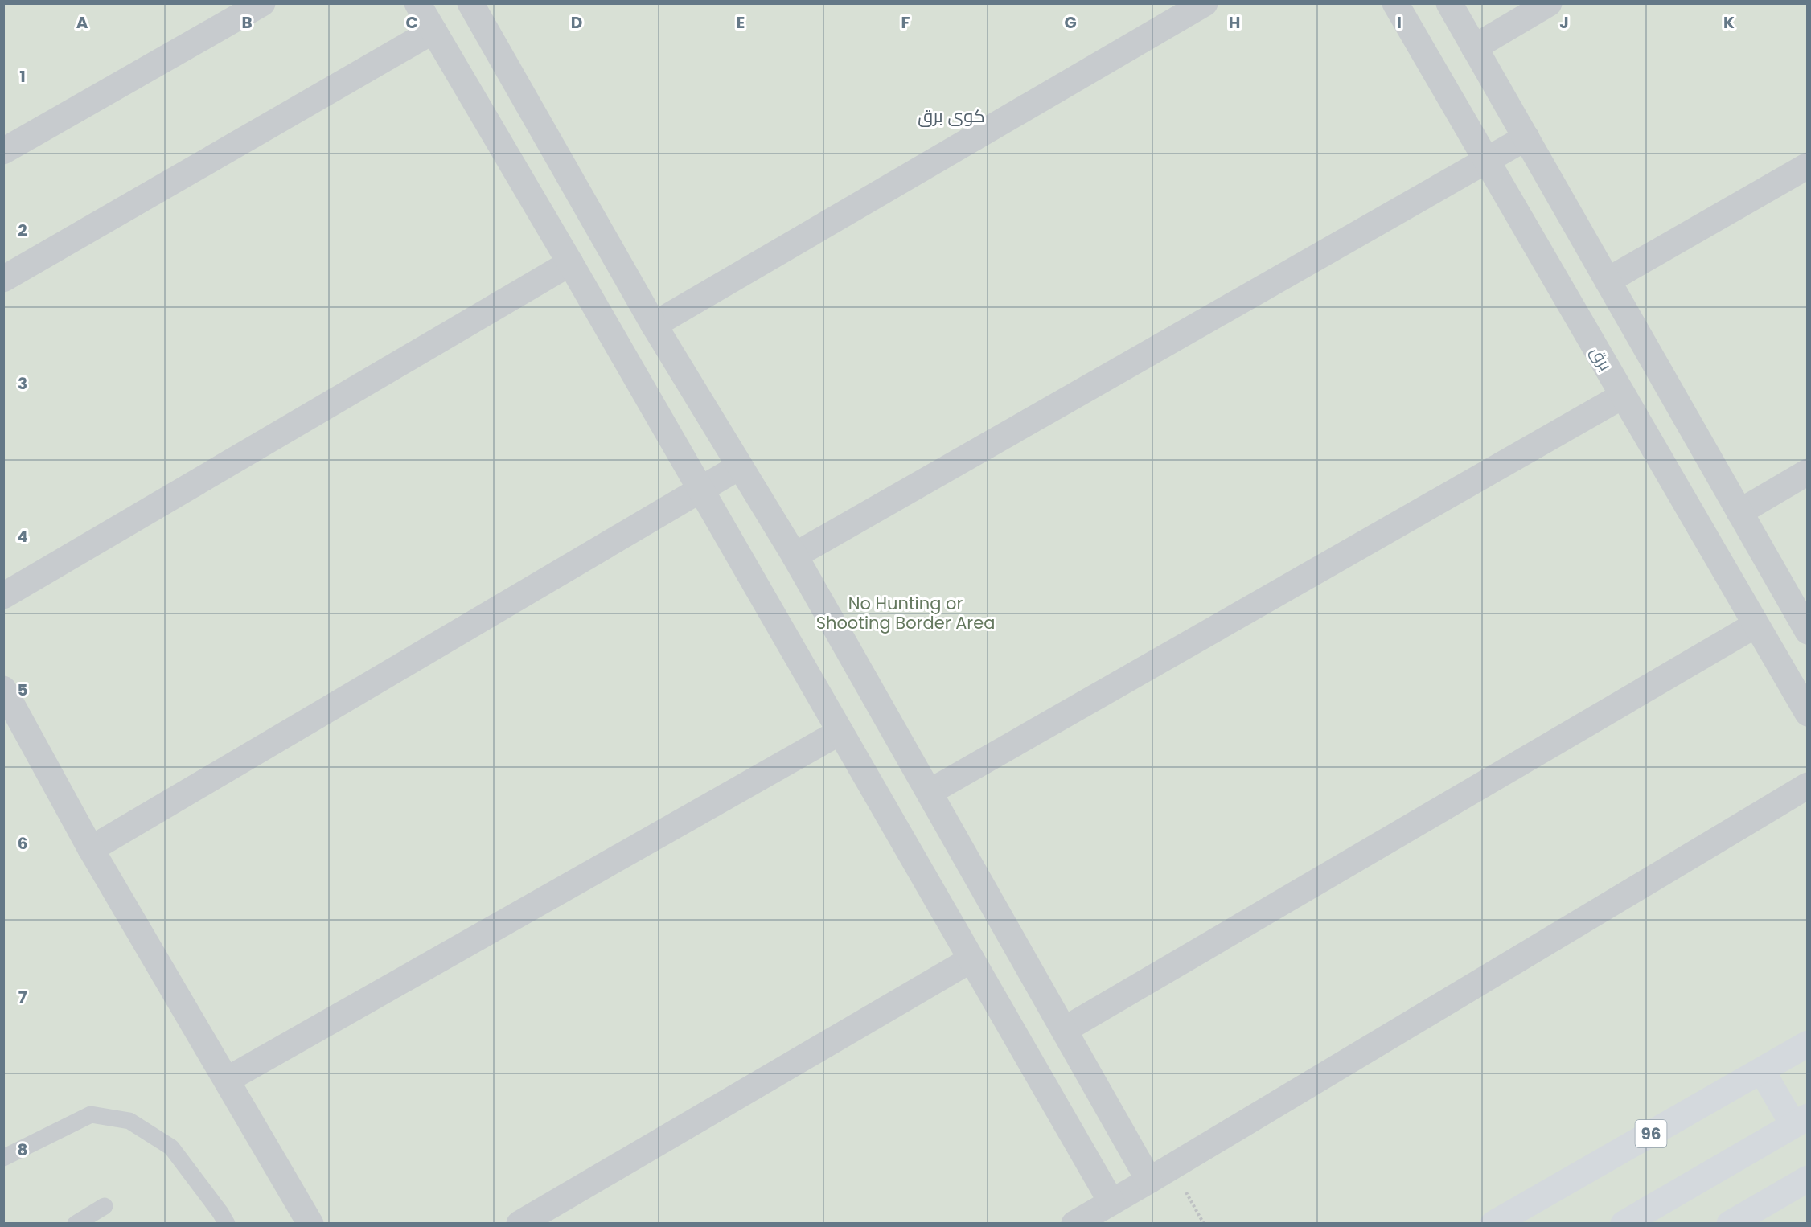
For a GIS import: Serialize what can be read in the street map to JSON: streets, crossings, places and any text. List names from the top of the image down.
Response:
{
  "streets": {
    "main road": ["96"],
    "street": ["برق"]
  },
  "districts": ["کوی برق"],
  "parks": ["No Hunting or Shooting Border Area"],
  "grid": {
    "columns": [
      "A",
      "B",
      "C",
      "D",
      "E",
      "F",
      "G",
      "H",
      "I",
      "J",
      "K"
    ],
    "rows": [
      "1",
      "2",
      "3",
      "4",
      "5",
      "6",
      "7",
      "8"
    ]
  }
}
